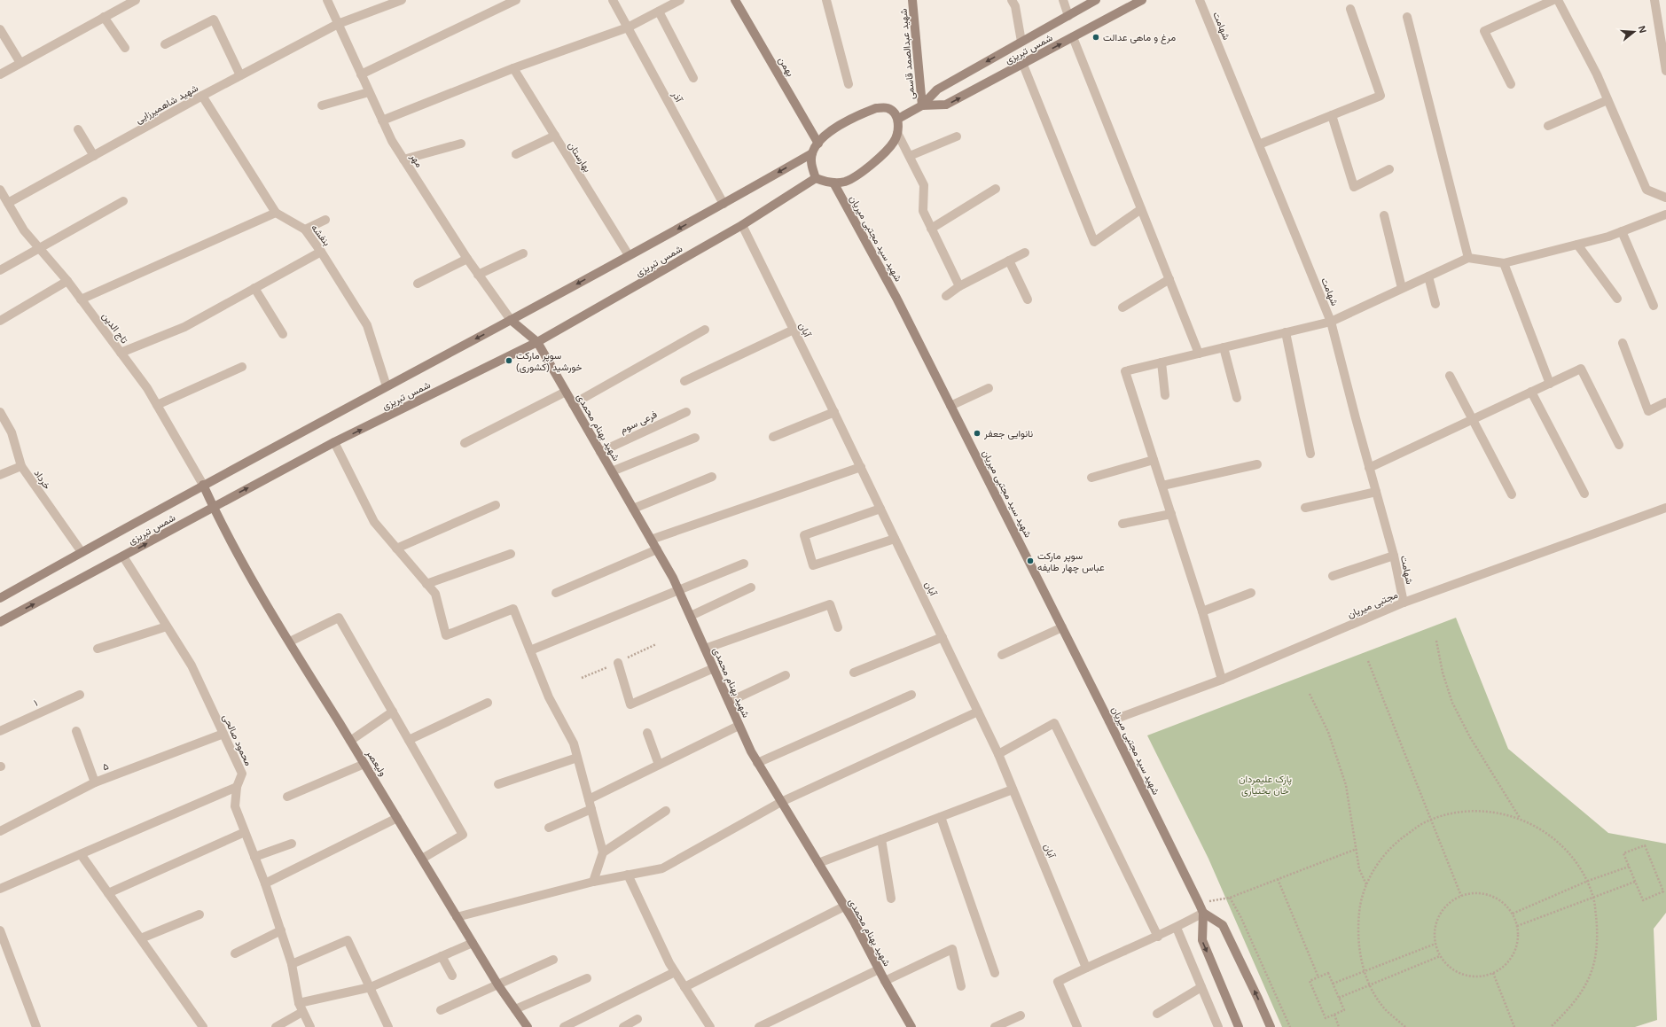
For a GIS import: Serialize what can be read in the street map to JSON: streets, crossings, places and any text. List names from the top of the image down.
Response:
{
  "streets": {
    "street": [
      "شهامت",
      "شمس تبریزی",
      "شهید عبدالصمد قاسمی",
      "بهمن",
      "آذر",
      "شهید شاهمیرزایی",
      "بهارستان",
      "مهر",
      "بنفشه",
      "شهید سید مجتبی میریان",
      "تاج الدین",
      "آبان",
      "فرعی سوم",
      "شهید بهنام محمدی",
      "خرداد",
      "مجتبی میریان",
      "۱",
      "محمود صالحی",
      "ولیعصر",
      "۵"
    ]
  },
  "crossings": [
    ["شهامت", "مجتبی میریان"],
    ["شمس تبریزی", "شهید عبدالصمد قاسمی"],
    ["شمس تبریزی", "آذر"],
    ["شمس تبریزی", "بهارستان"],
    ["شمس تبریزی", "مهر"],
    ["شمس تبریزی", "بنفشه"],
    ["شمس تبریزی", "تاج الدین"],
    ["شمس تبریزی", "آبان"],
    ["شمس تبریزی", "شهید بهنام محمدی"],
    ["شمس تبریزی", "خرداد"],
    ["شمس تبریزی", "محمود صالحی"],
    ["شمس تبریزی", "ولیعصر"],
    ["شهید شاهمیرزایی", "مهر"],
    ["شهید شاهمیرزایی", "بنفشه"],
    ["شهید شاهمیرزایی", "تاج الدین"],
    ["شهید سید مجتبی میریان", "مجتبی میریان"],
    ["تاج الدین", "ولیعصر"],
    ["فرعی سوم", "شهید بهنام محمدی"],
    ["محمود صالحی", "۵"]
  ],
  "parks": ["پارک علیمردان خان بختیاری"],
  "places": [
    "مرغ و ماهی عدالت",
    "سوپر مارکت خورشید (کشوری)",
    "نانوایی جعفر",
    "سوپر مارکت عباس چهار طایفه"
  ],
  "north": "right"
}
